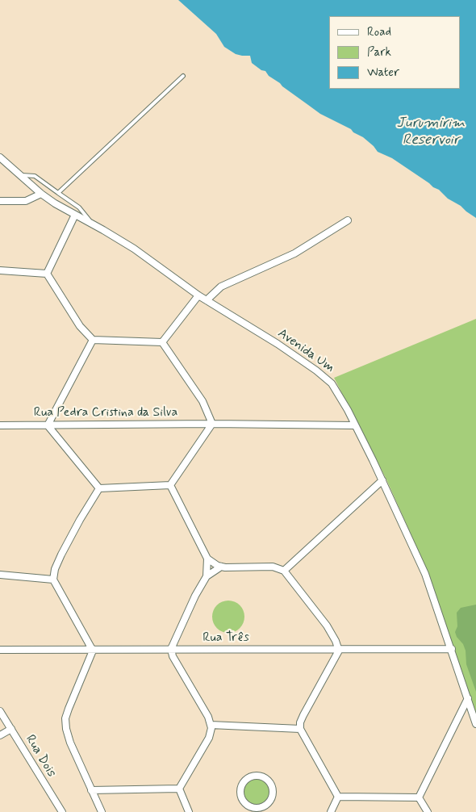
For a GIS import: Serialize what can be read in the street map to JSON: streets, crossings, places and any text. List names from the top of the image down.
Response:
{
  "streets": {
    "street": [
      "Avenida Um",
      "Rua Pedra Cristina da Silva",
      "Rua Três",
      "Rua Dois"
    ]
  },
  "crossings": [
    ["Avenida Um", "Rua Pedra Cristina da Silva"],
    ["Avenida Um", "Rua Três"]
  ],
  "water": ["Jurumirim Reservoir"],
  "legend": ["Road", "Park", "Water"]
}
